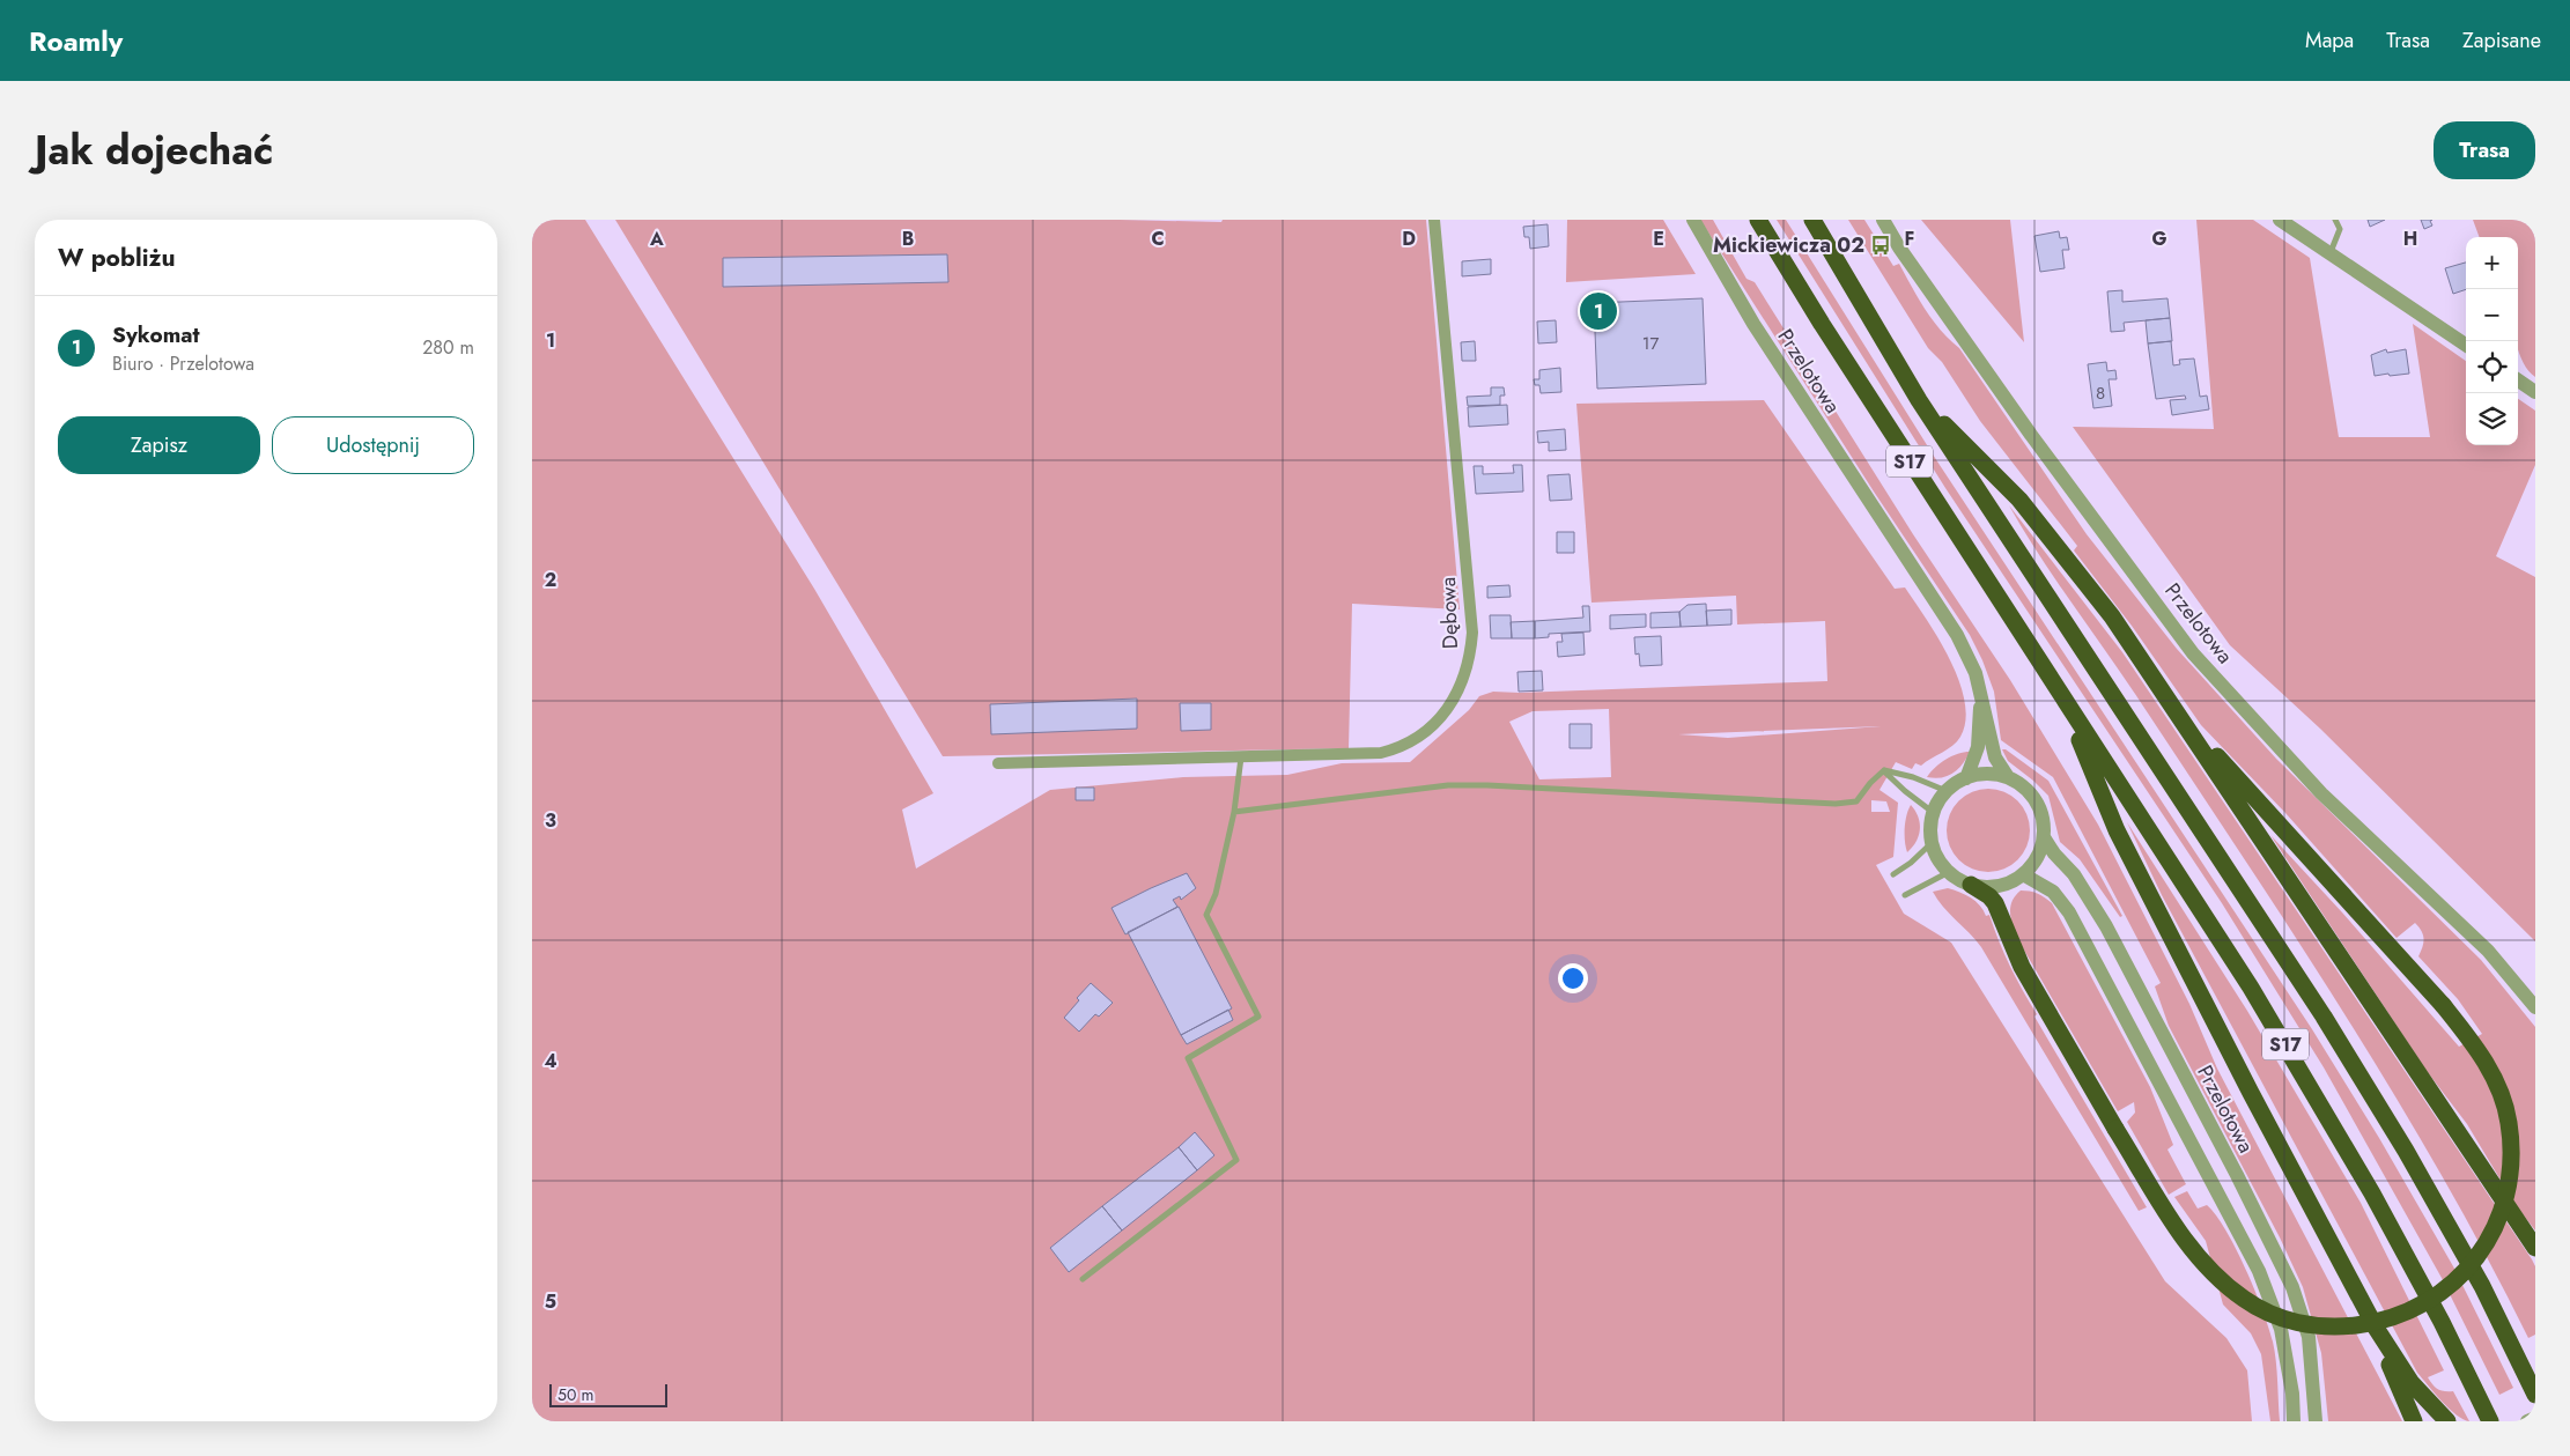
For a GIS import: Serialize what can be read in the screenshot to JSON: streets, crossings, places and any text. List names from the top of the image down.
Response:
{
  "streets": {
    "highway": ["S17"],
    "street": ["Przelotowa", "Dębowa"]
  },
  "places": {
    "bus stop": ["Mickiewicza 02"]
  },
  "house_numbers": ["17", "8"],
  "scale_bar": "50 m",
  "page": {
    "header": "Roamly",
    "nav": ["Mapa", "Trasa", "Zapisane"],
    "title": "Jak dojechać",
    "buttons": [
      "Trasa",
      ["Zapisz", "Udostępnij"]
    ],
    "heading": "W pobliżu",
    "map_buttons": ["+", "−"],
    "pins": "1",
    "list": [
      {
        "mark": "1",
        "name": "Sykomat",
        "note": "Biuro · Przelotowa",
        "value": "280 m"
      }
    ],
    "scale": "50 m"
  },
  "grid": {
    "columns": [
      "A",
      "B",
      "C",
      "D",
      "E",
      "F",
      "G",
      "H"
    ],
    "rows": [
      "1",
      "2",
      "3",
      "4",
      "5"
    ]
  }
}
